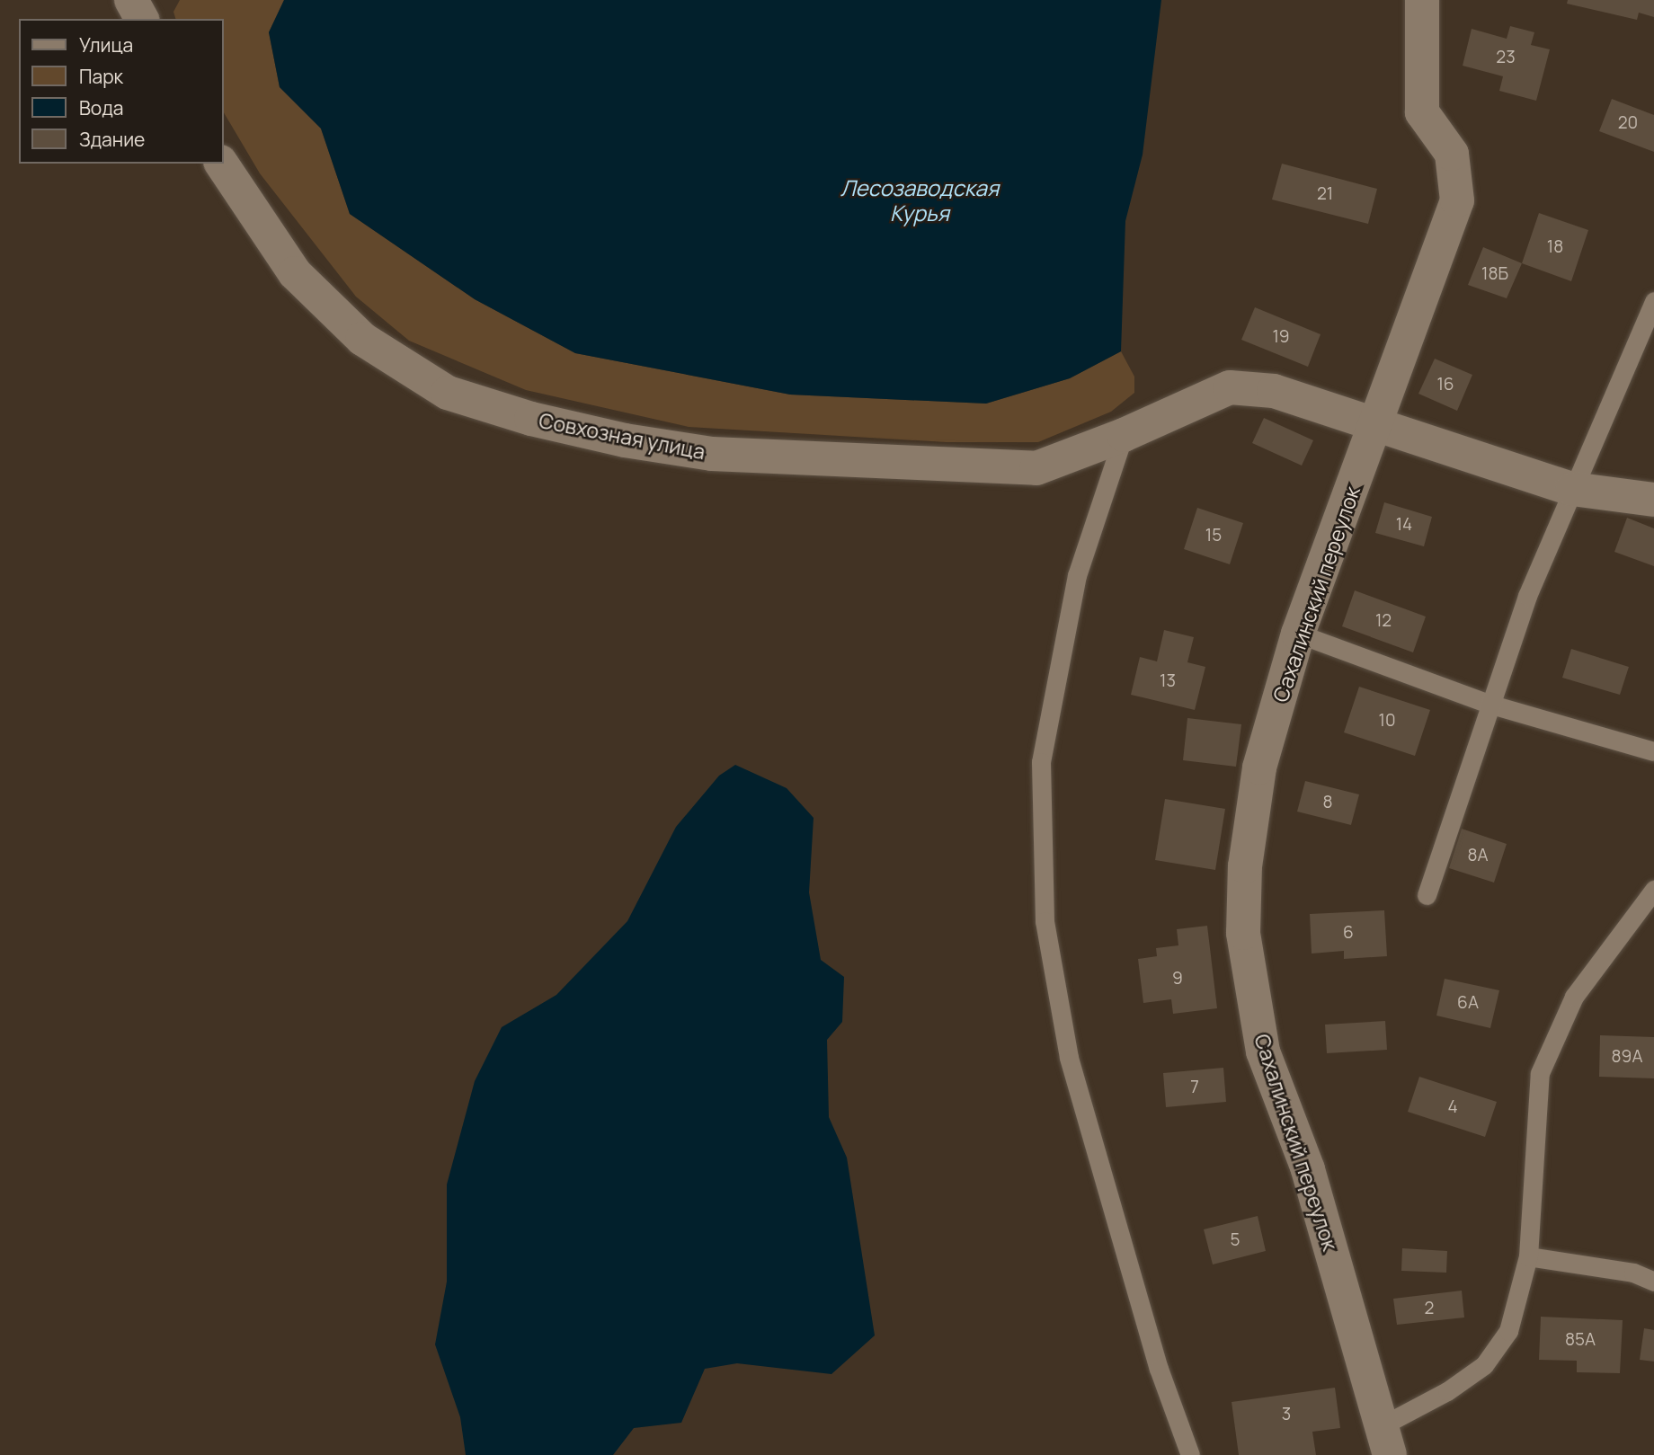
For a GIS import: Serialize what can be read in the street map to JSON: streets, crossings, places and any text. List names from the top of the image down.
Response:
{
  "streets": {
    "street": ["Совхозная улица", "Сахалинский переулок"]
  },
  "crossings": [
    ["Совхозная улица", "Сахалинский переулок"]
  ],
  "water": ["Лесозаводская Курья"],
  "house_numbers": [
    "23",
    "20",
    "21",
    "18",
    "18Б",
    "19",
    "16",
    "14",
    "15",
    "12",
    "13",
    "10",
    "8",
    "8А",
    "6",
    "9",
    "6А",
    "89А",
    "7",
    "4",
    "5",
    "2",
    "85А",
    "3"
  ],
  "legend": [
    "Улица",
    "Парк",
    "Вода",
    "Здание"
  ]
}
